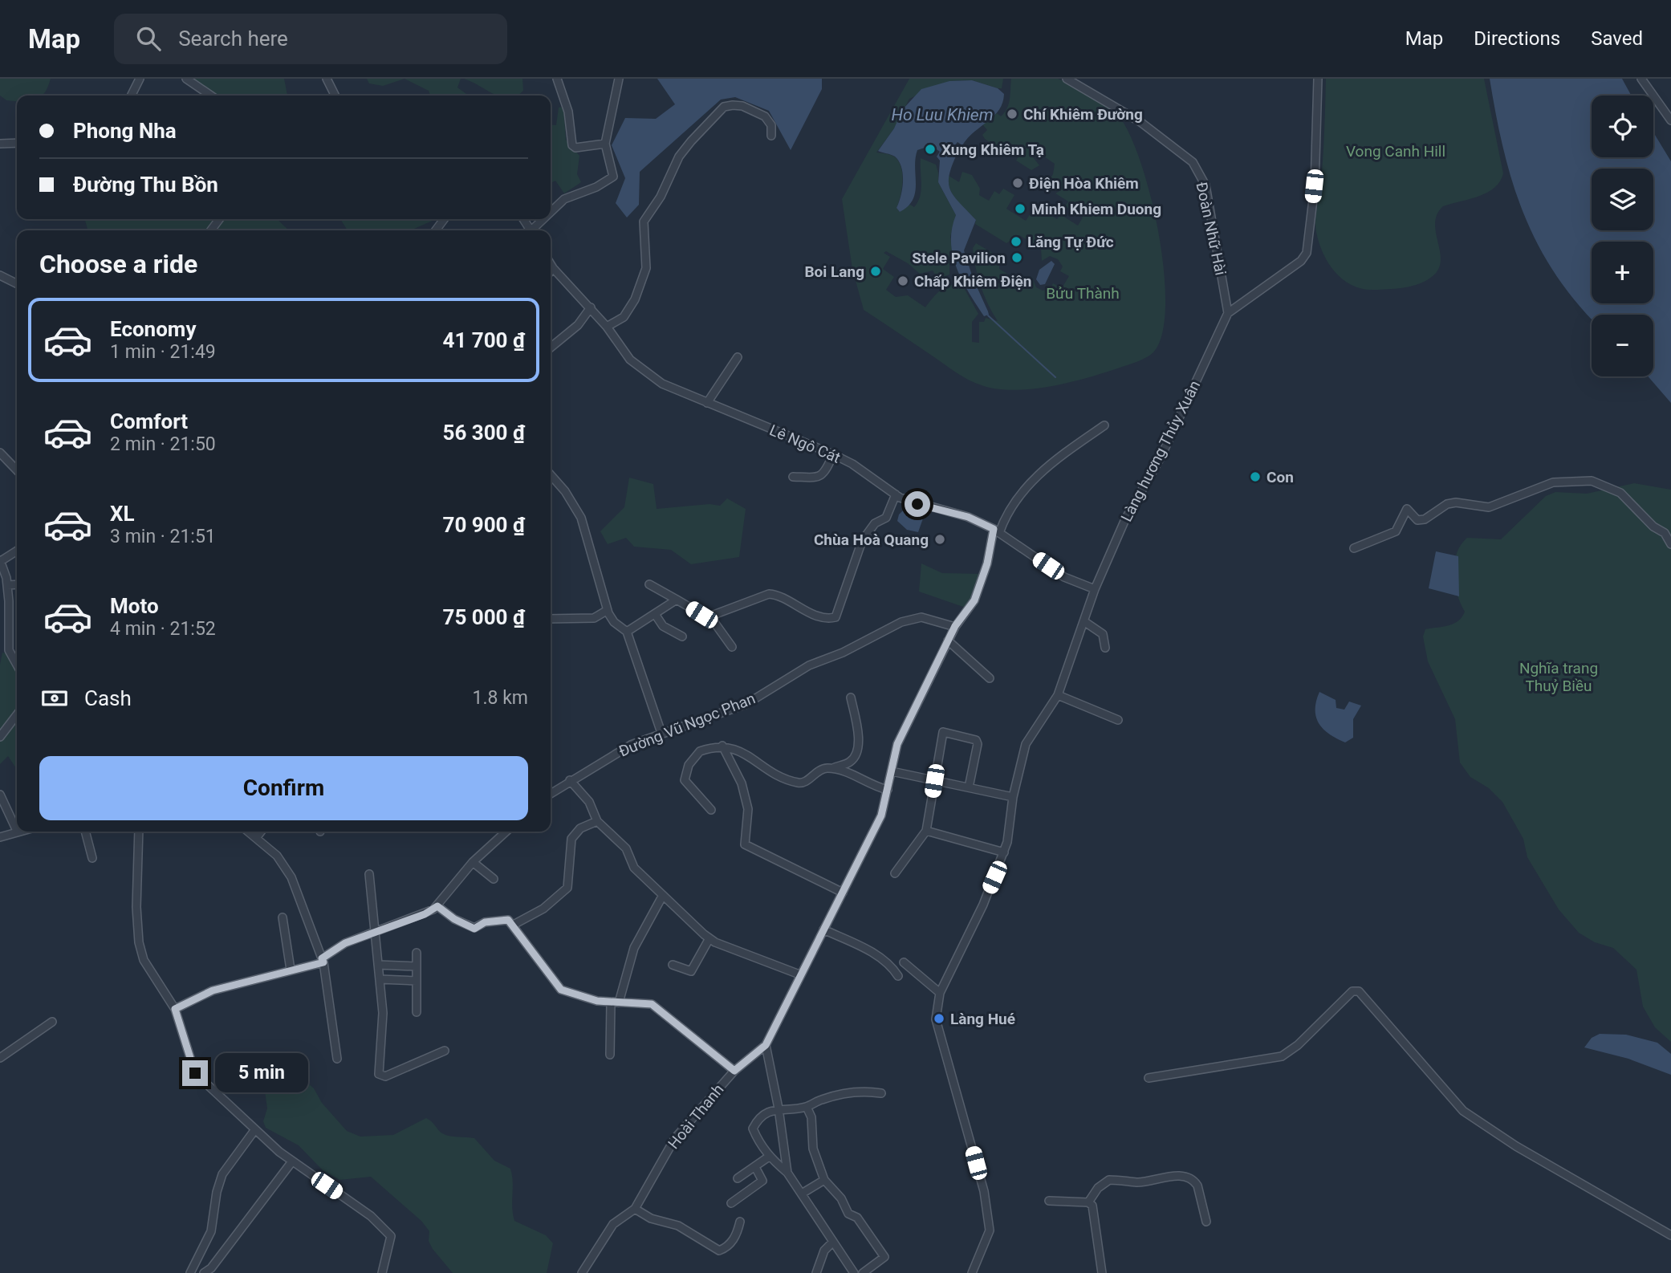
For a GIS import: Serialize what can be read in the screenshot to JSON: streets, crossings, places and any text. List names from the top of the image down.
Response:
{
  "streets": {
    "street": [
      "Đoàn Nhữ Hài",
      "Lê Ngô Cát",
      "Làng hương Thủy Xuân",
      "Đường Vũ Ngọc Phan",
      "Hoài Thanh"
    ]
  },
  "crossings": [
    ["Đoàn Nhữ Hài", "Làng hương Thủy Xuân"],
    ["Lê Ngô Cát", "Làng hương Thủy Xuân"],
    ["Lê Ngô Cát", "Hoài Thanh"],
    ["Đường Vũ Ngọc Phan", "Hoài Thanh"]
  ],
  "water": ["Ho Luu Khiem"],
  "parks": ["Vong Canh Hill", "Bửu Thành", "Nghĩa trang Thuỷ Biều"],
  "places": [
    "Chí Khiêm Đường",
    "Xung Khiêm Tạ",
    "Điện Hòa Khiêm",
    "Minh Khiem Duong",
    "Lăng Tự Đức",
    "Stele Pavilion",
    "Boi Lang",
    "Chấp Khiêm Điện",
    "Con",
    "Chùa Hoà Quang",
    "Làng Hué"
  ],
  "page": {
    "header": "Map",
    "search": "Search here",
    "nav": ["Map", "Directions", "Saved"],
    "map_buttons": ["+", "−"],
    "banner": ["Phong Nha", "Đường Thu Bồn"],
    "heading": "Choose a ride",
    "list": [
      {
        "name": "Economy",
        "note": "1 min · 21:49",
        "value": "41 700 ₫"
      },
      {
        "name": "Comfort",
        "note": "2 min · 21:50",
        "value": "56 300 ₫"
      },
      {
        "name": "XL",
        "note": "3 min · 21:51",
        "value": "70 900 ₫"
      },
      {
        "name": "Moto",
        "note": "4 min · 21:52",
        "value": "75 000 ₫"
      }
    ],
    "pay": ["Cash", "1.8 km"],
    "buttons": "Confirm",
    "bubble": "5 min"
  }
}
